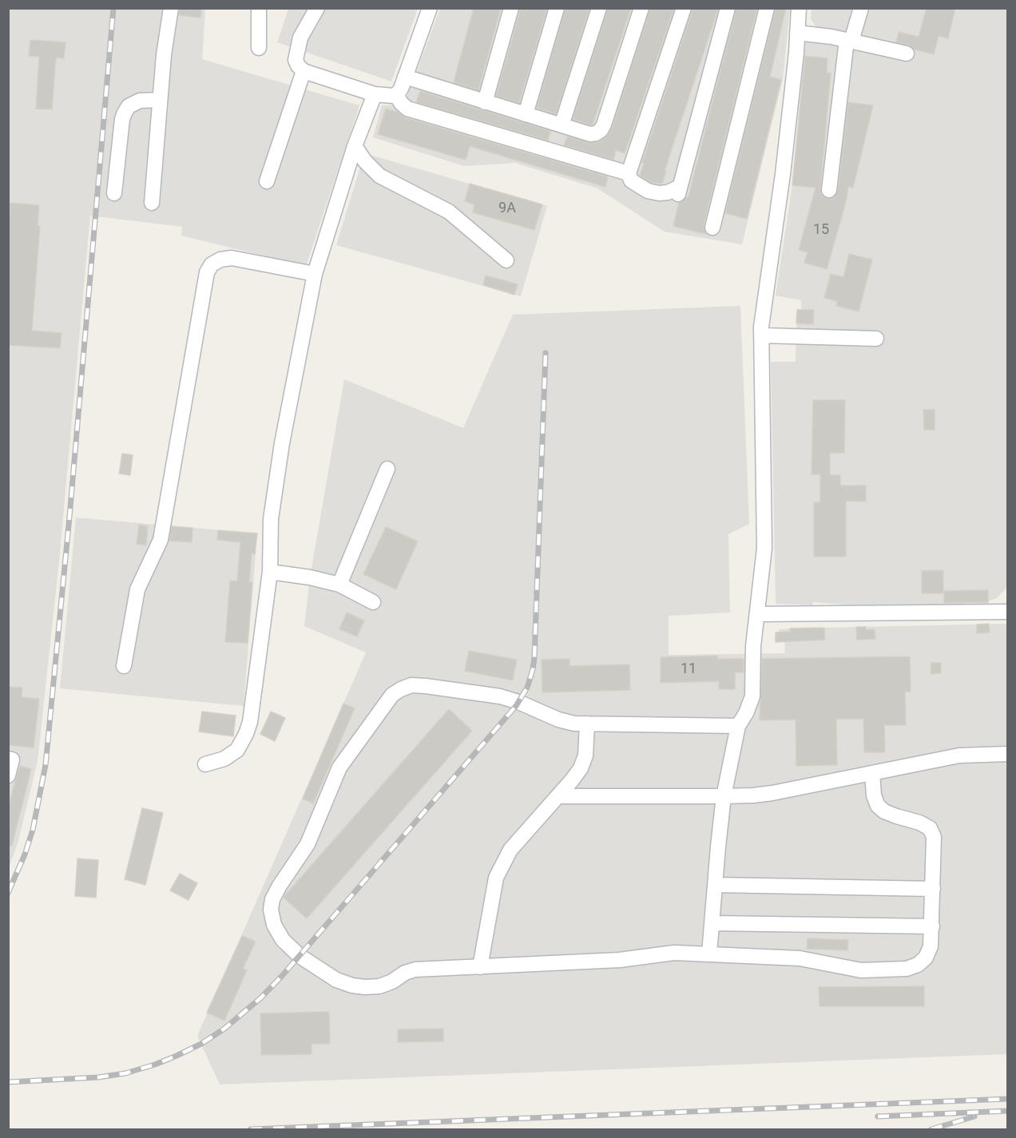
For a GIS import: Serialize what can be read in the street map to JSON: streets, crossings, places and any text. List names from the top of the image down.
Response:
{
  "house_numbers": ["9А", "15", "11"]
}
